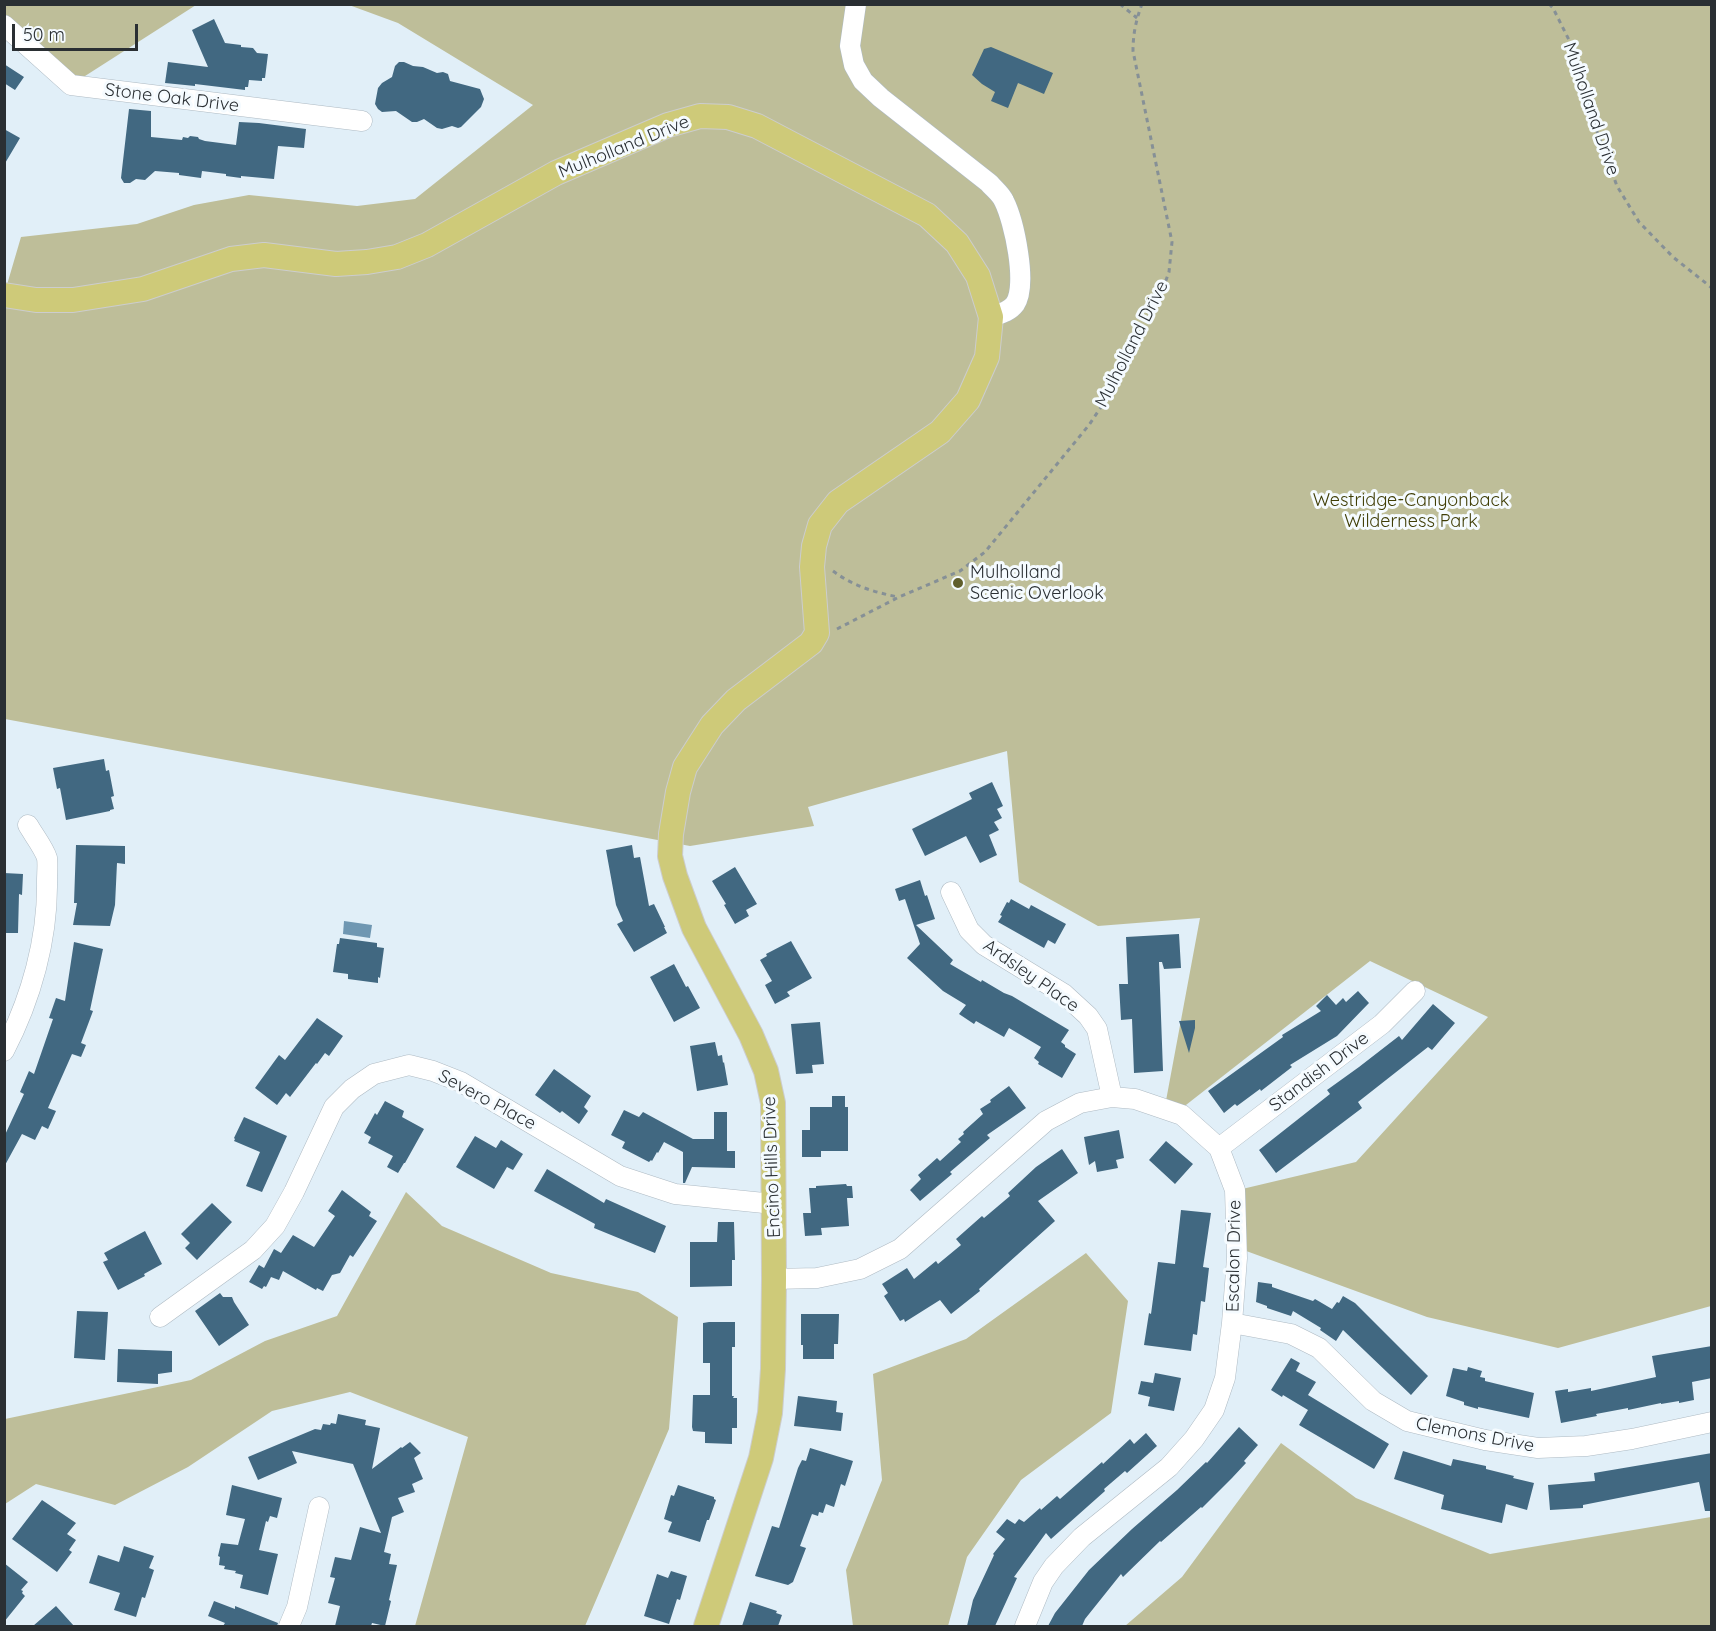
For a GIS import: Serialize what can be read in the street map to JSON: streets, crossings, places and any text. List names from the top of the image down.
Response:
{
  "streets": {
    "main road": ["Mulholland Drive", "Encino Hills Drive"],
    "street": [
      "Stone Oak Drive",
      "Ardsley Place",
      "Standish Drive",
      "Severo Place",
      "Escalon Drive",
      "Clemons Drive"
    ]
  },
  "crossings": [
    ["Mulholland Drive", "Encino Hills Drive"],
    ["Ardsley Place", "Escalon Drive"],
    ["Standish Drive", "Escalon Drive"],
    ["Severo Place", "Encino Hills Drive"],
    ["Encino Hills Drive", "Escalon Drive"],
    ["Escalon Drive", "Clemons Drive"]
  ],
  "parks": ["Westridge-Canyonback Wilderness Park"],
  "places": ["Mulholland Scenic Overlook"],
  "scale_bar": "50 m"
}
